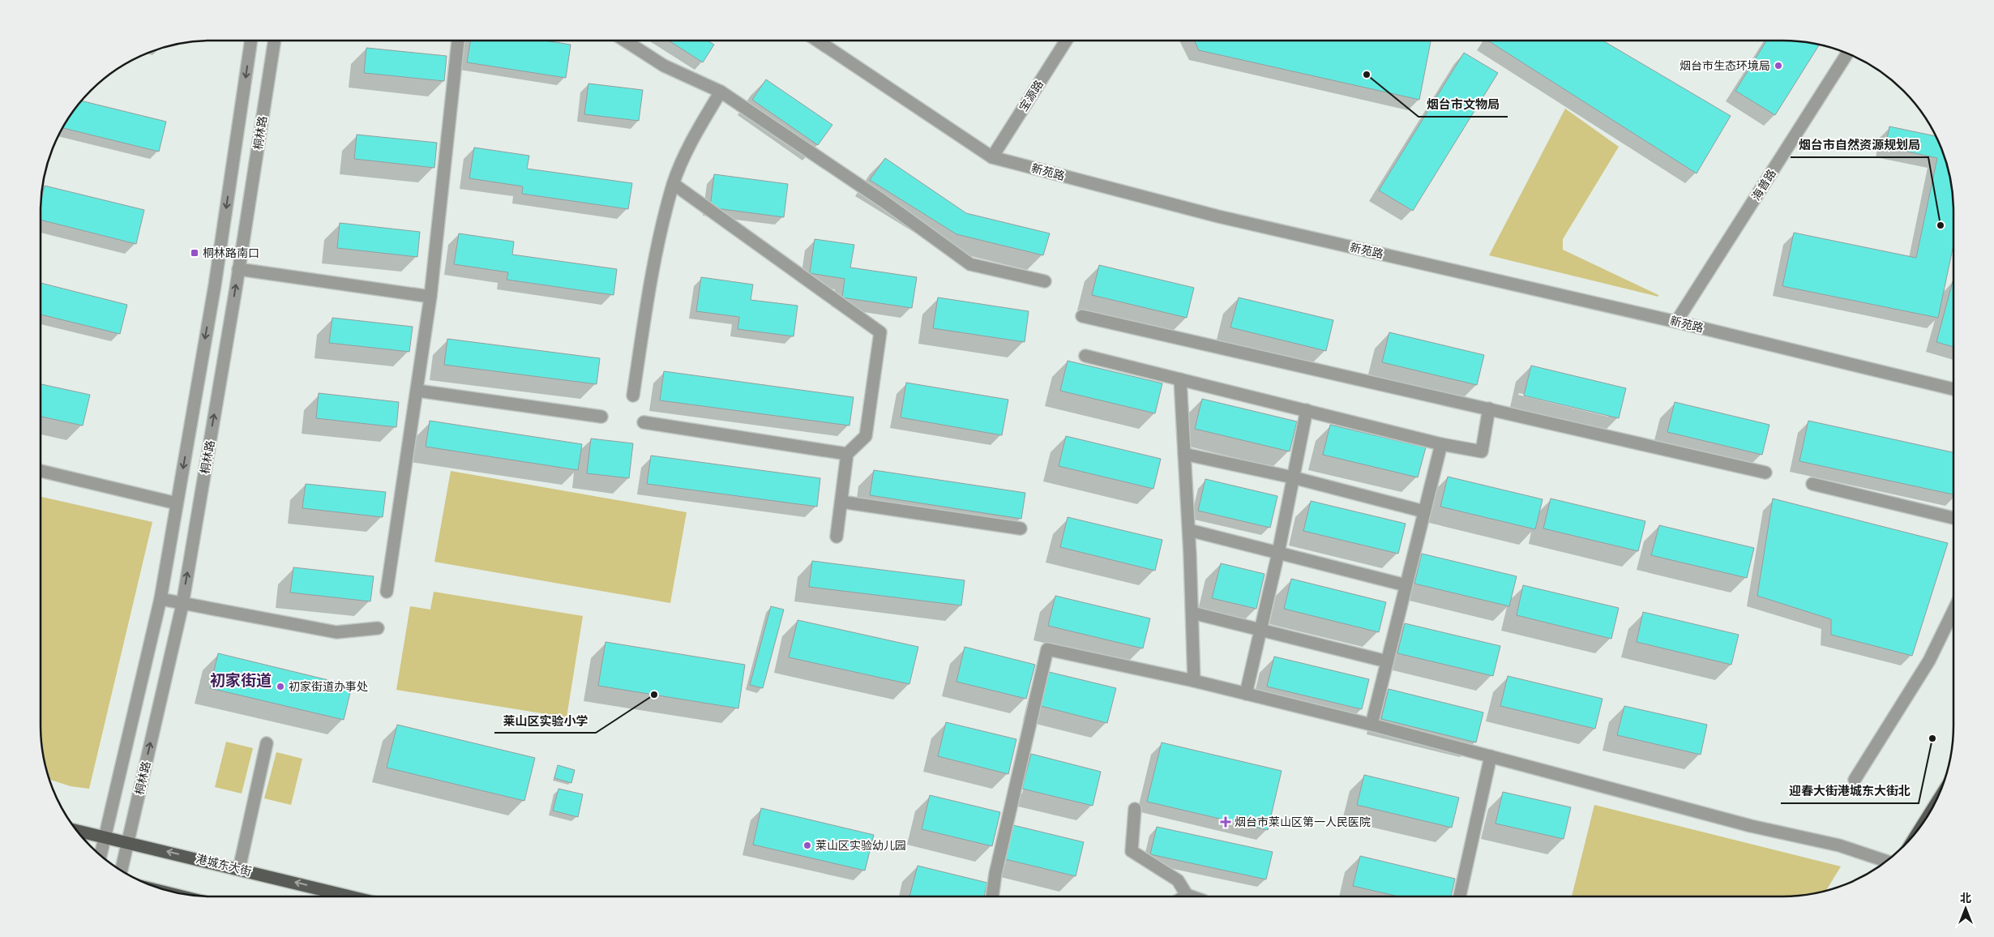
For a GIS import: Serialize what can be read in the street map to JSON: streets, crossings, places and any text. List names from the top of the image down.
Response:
{
  "streets": {
    "main road": ["港城东大街"],
    "street": [
      "宝源路",
      "桐林路",
      "新苑路",
      "海普路"
    ]
  },
  "crossings": [
    ["宝源路", "新苑路"],
    ["桐林路", "港城东大街"],
    ["新苑路", "海普路"]
  ],
  "one_way": ["港城东大街"],
  "districts": ["初家街道"],
  "places": {
    "other": [
      "烟台市生态环境局",
      "烟台市文物局",
      "烟台市自然资源规划局",
      "初家街道办事处",
      "莱山区实验小学",
      "迎春大街港城东大街北",
      "莱山区实验幼儿园"
    ],
    "transit": ["桐林路南口"],
    "health": ["烟台市莱山区第一人民医院"]
  },
  "north": "top"
}
